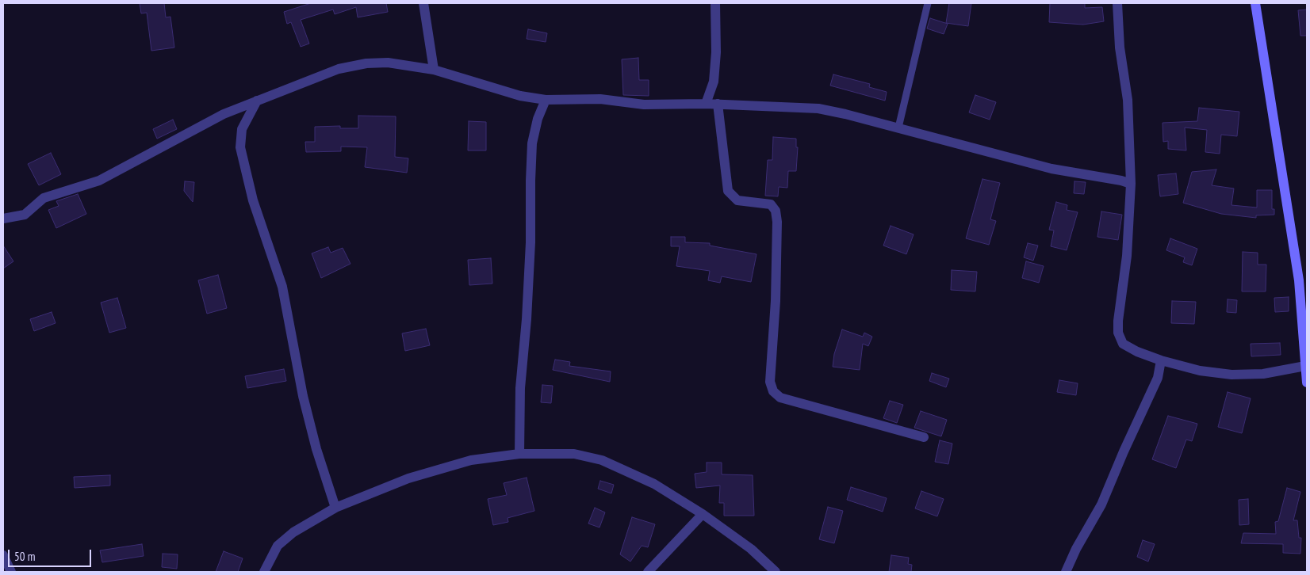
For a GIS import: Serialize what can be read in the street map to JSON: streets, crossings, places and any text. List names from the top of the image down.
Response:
{
  "scale_bar": "50 m"
}
